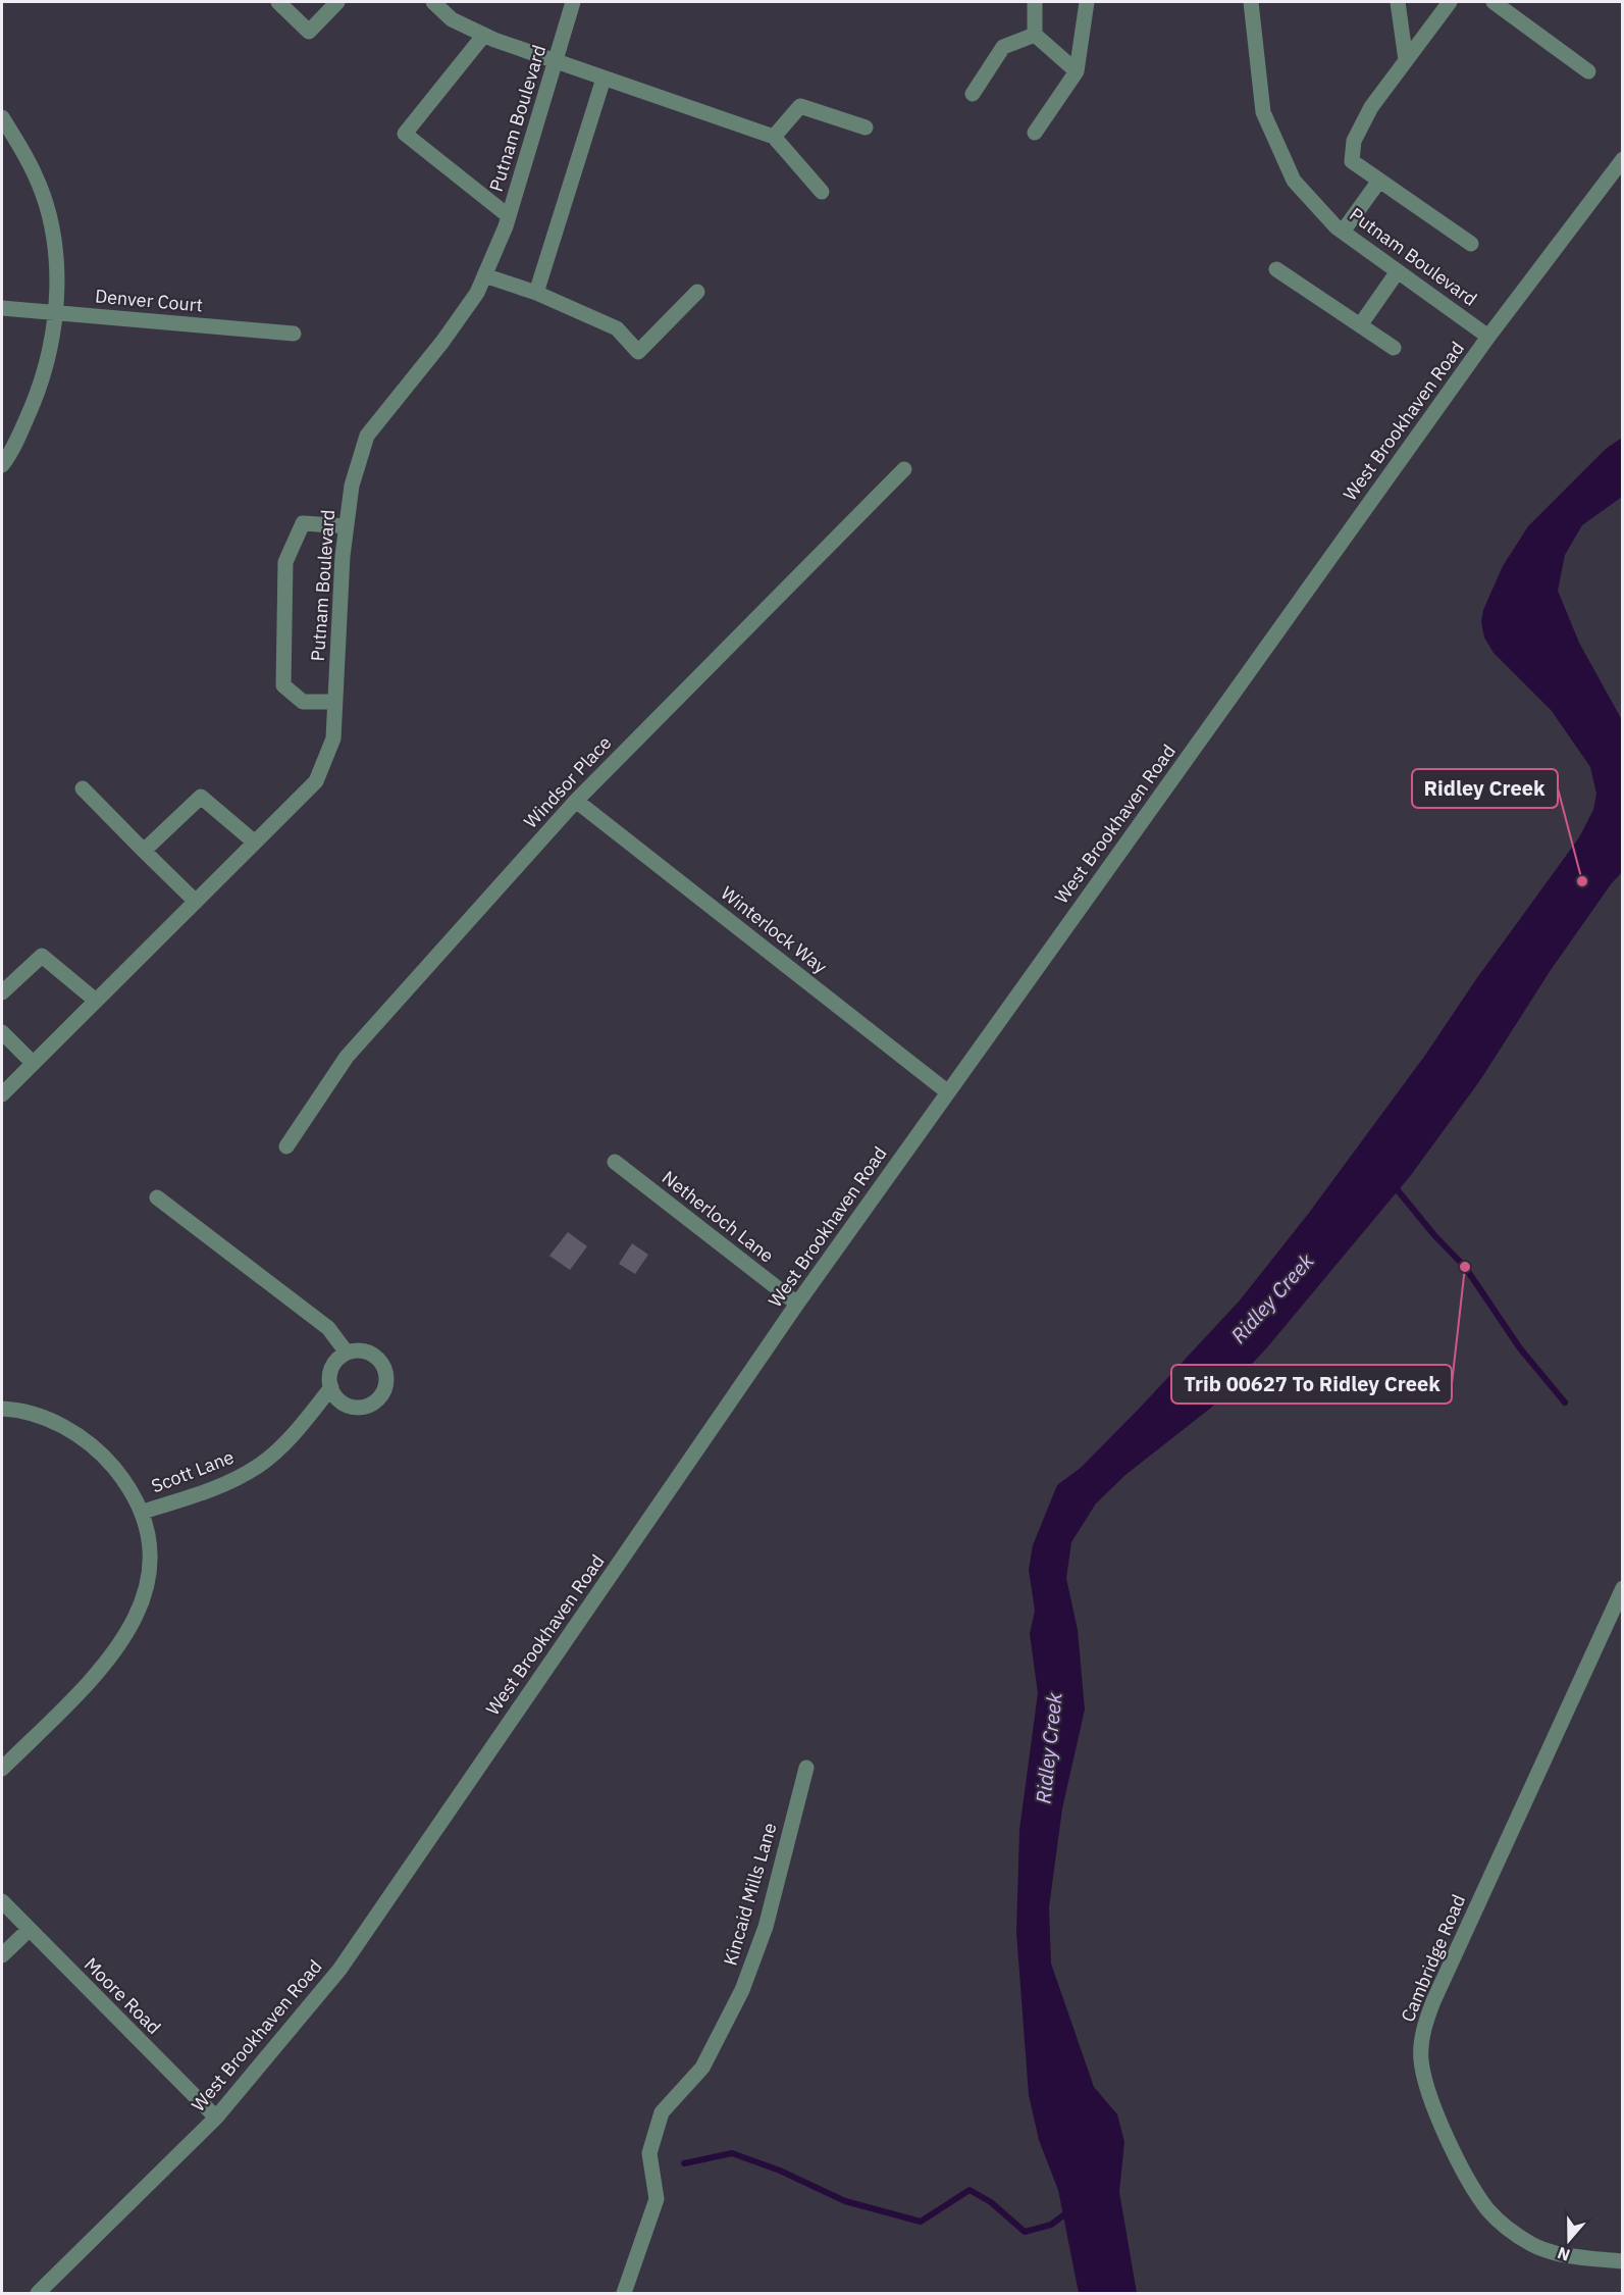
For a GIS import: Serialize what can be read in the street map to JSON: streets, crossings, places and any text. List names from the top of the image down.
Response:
{
  "streets": {
    "street": [
      "Putnam Boulevard",
      "Denver Court",
      "West Brookhaven Road",
      "Windsor Place",
      "Winterlock Way",
      "Netherloch Lane",
      "Scott Lane",
      "Kincaid Mills Lane",
      "Cambridge Road",
      "Moore Road"
    ]
  },
  "crossings": [
    ["Putnam Boulevard", "West Brookhaven Road"],
    ["West Brookhaven Road", "Winterlock Way"],
    ["West Brookhaven Road", "Netherloch Lane"],
    ["West Brookhaven Road", "Moore Road"],
    ["Windsor Place", "Winterlock Way"]
  ],
  "water": ["Ridley Creek"],
  "places": ["Ridley Creek", "Trib 00627 To Ridley Creek"],
  "north": "bottom"
}
